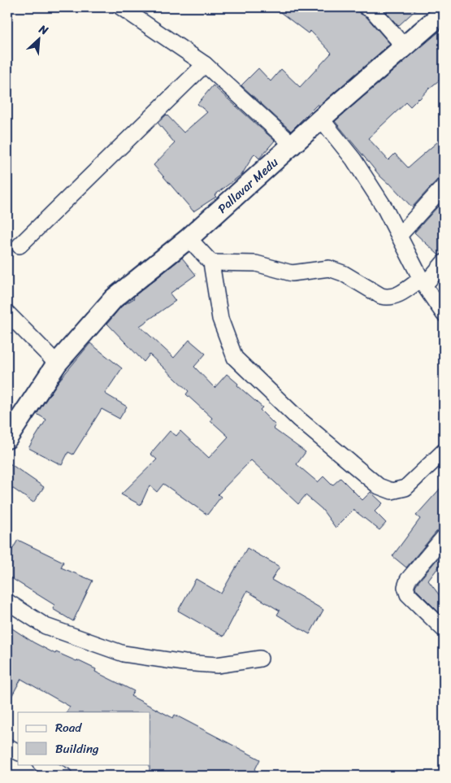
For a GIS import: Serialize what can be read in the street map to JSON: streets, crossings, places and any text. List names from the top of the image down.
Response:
{
  "streets": {
    "street": ["Pallavar Medu"]
  },
  "legend": ["Road", "Building"],
  "north": "top right"
}
